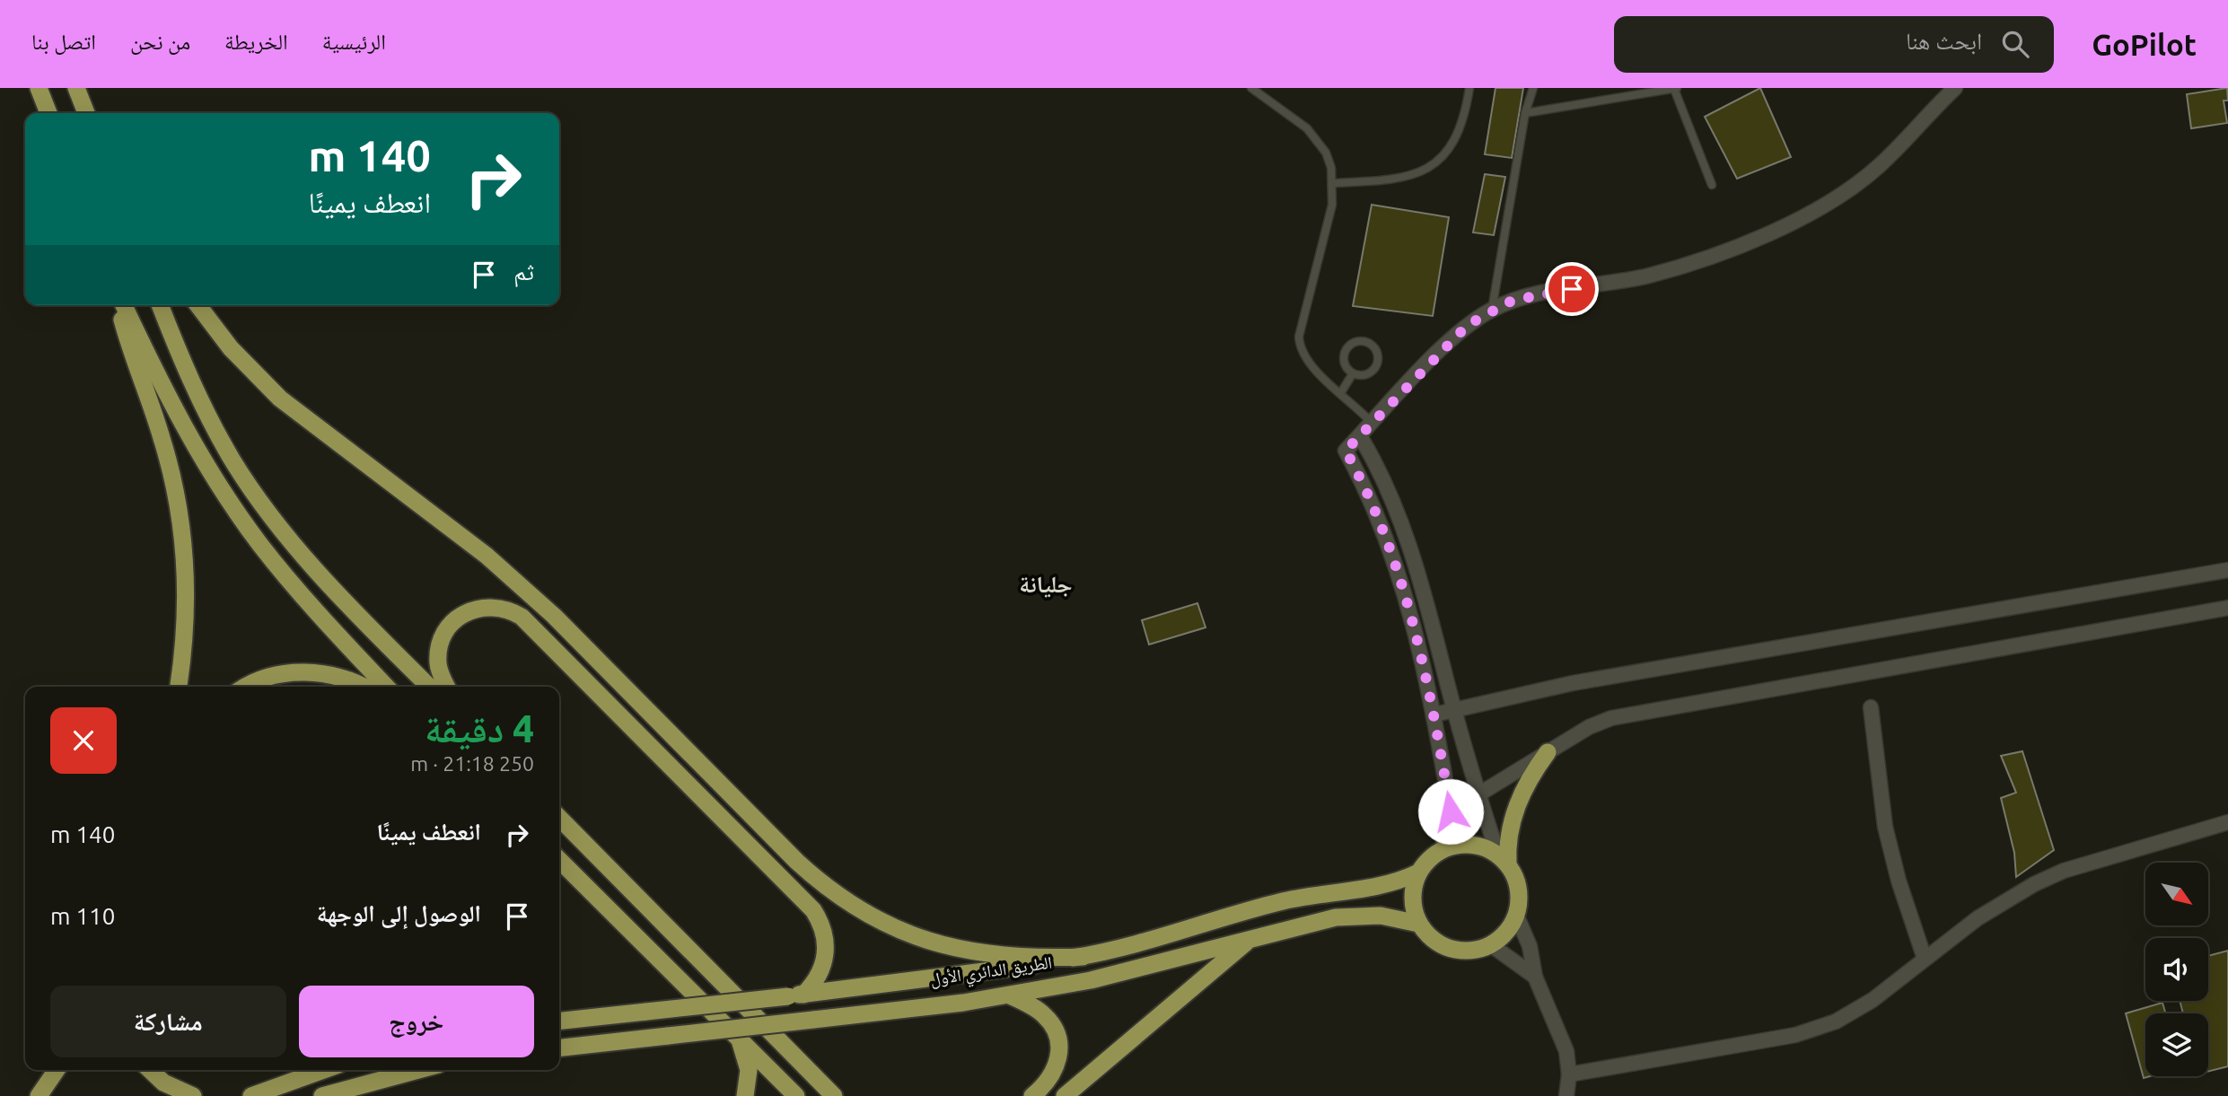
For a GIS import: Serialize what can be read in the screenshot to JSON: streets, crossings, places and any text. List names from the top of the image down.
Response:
{
  "streets": {
    "main road": ["الطريق الدائري الأول"]
  },
  "districts": ["جليانة"],
  "north": "bottom right",
  "page": {
    "header": "GoPilot",
    "search": "ابحث هنا",
    "nav": [
      "الرئيسية",
      "الخريطة",
      "من نحن",
      "اتصل بنا"
    ],
    "turn": ["140 m", "انعطف يمينًا"],
    "then": "ثم",
    "heading": ["4 دقيقة", "250 m · 21:18"],
    "list": [
      {
        "name": "انعطف يمينًا",
        "value": "140 m"
      },
      {
        "name": "الوصول إلى الوجهة",
        "value": "110 m"
      }
    ],
    "buttons": ["خروج", "مشاركة"]
  }
}
